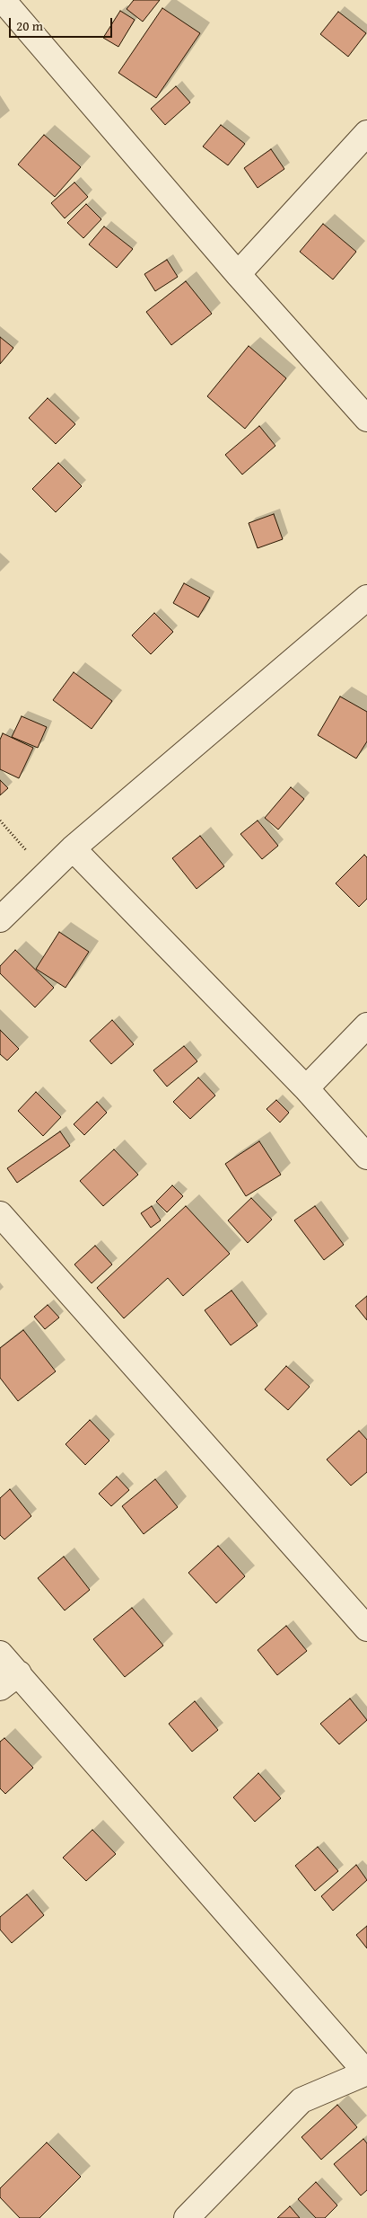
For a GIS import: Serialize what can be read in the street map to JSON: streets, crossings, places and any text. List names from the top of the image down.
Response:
{
  "scale_bar": "20 m"
}
